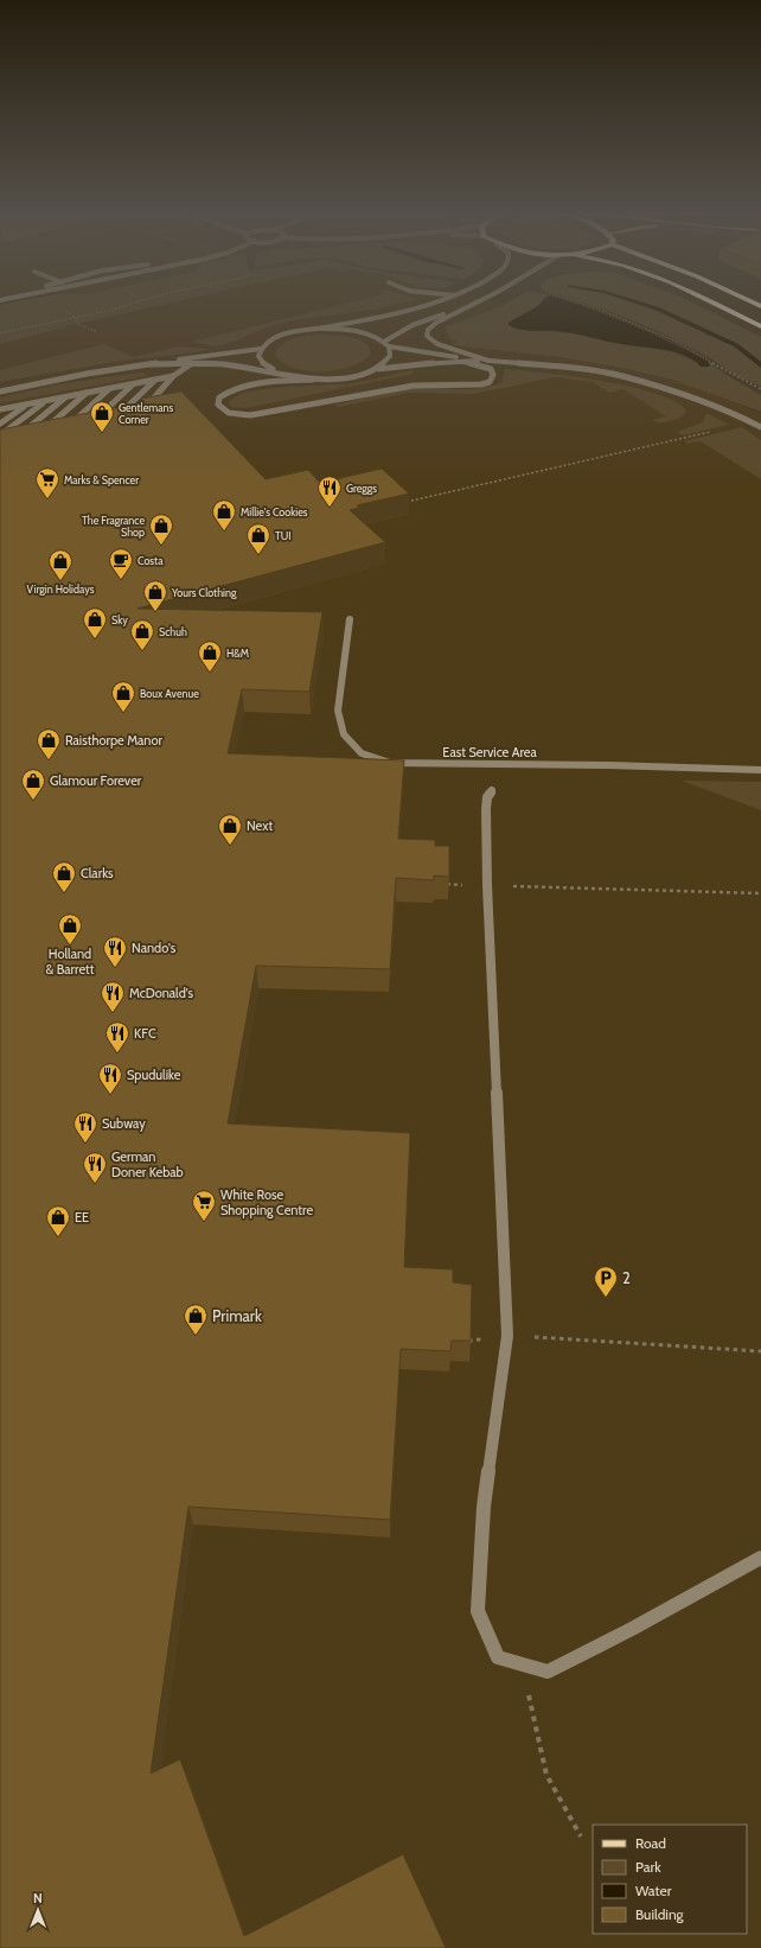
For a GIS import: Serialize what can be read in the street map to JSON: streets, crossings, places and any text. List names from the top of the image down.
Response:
{
  "streets": {
    "street": ["East Service Area"]
  },
  "places": {
    "shop": [
      "Gentlemans Corner",
      "Millie's Cookies",
      "The Fragrance Shop",
      "TUI",
      "Virgin Holidays",
      "Yours Clothing",
      "Sky",
      "Schuh",
      "H&M",
      "Boux Avenue",
      "Raisthorpe Manor",
      "Glamour Forever",
      "Next",
      "Clarks",
      "Holland & Barrett",
      "EE",
      "Primark"
    ],
    "supermarket": ["Marks & Spencer", "White Rose Shopping Centre"],
    "restaurant": [
      "Greggs",
      "Nando's",
      "McDonald's",
      "KFC",
      "Spudulike",
      "Subway",
      "German Doner Kebab"
    ],
    "cafe": ["Costa"],
    "parking": ["2"]
  },
  "legend": [
    "Road",
    "Park",
    "Water",
    "Building"
  ],
  "north": "top"
}
